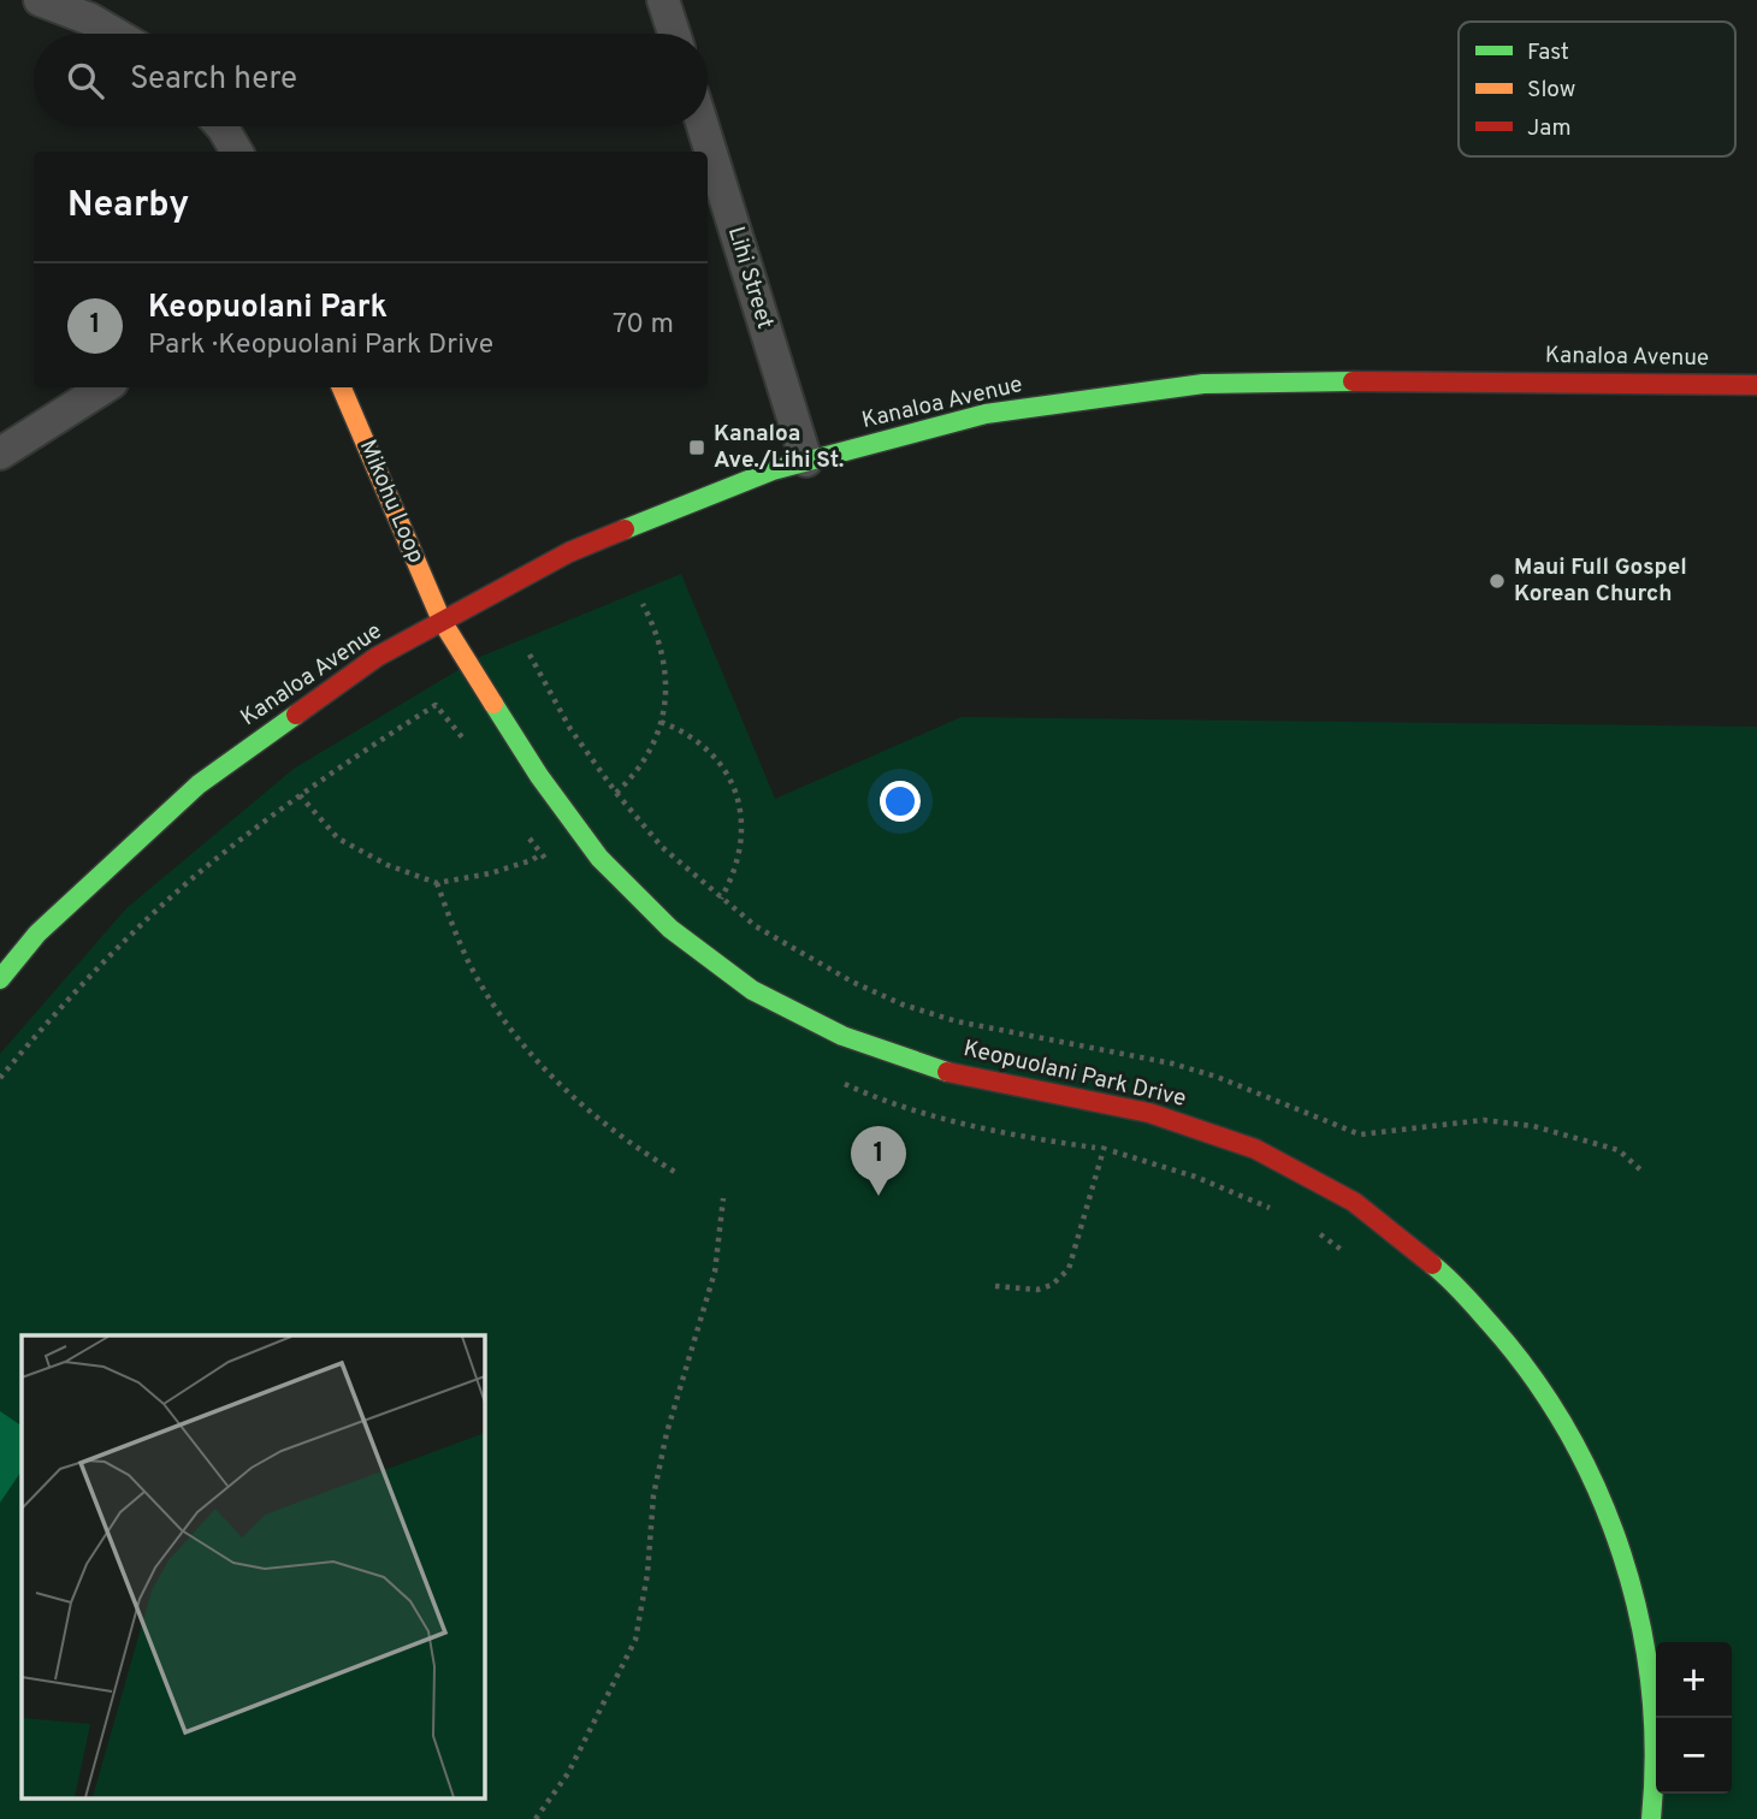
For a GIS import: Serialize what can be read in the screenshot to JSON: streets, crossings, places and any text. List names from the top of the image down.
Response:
{
  "streets": {
    "street": [
      "Lihi Street",
      "Kanaloa Avenue",
      "Mikohu Loop",
      "Keopuolani Park Drive"
    ]
  },
  "crossings": [
    ["Lihi Street", "Kanaloa Avenue"],
    ["Kanaloa Avenue", "Mikohu Loop"],
    ["Kanaloa Avenue", "Keopuolani Park Drive"],
    ["Mikohu Loop", "Keopuolani Park Drive"]
  ],
  "places": {
    "transit": ["Kanaloa Ave./Lihi St."],
    "other": ["Maui Full Gospel Korean Church"]
  },
  "legend": ["Fast", "Slow", "Jam"],
  "page": {
    "search": "Search here",
    "heading": "Nearby",
    "list": [
      {
        "mark": "1",
        "name": "Keopuolani Park",
        "note": "Park · Keopuolani Park Drive",
        "value": "70 m"
      }
    ],
    "pins": "1",
    "map_buttons": ["+", "−"]
  }
}
